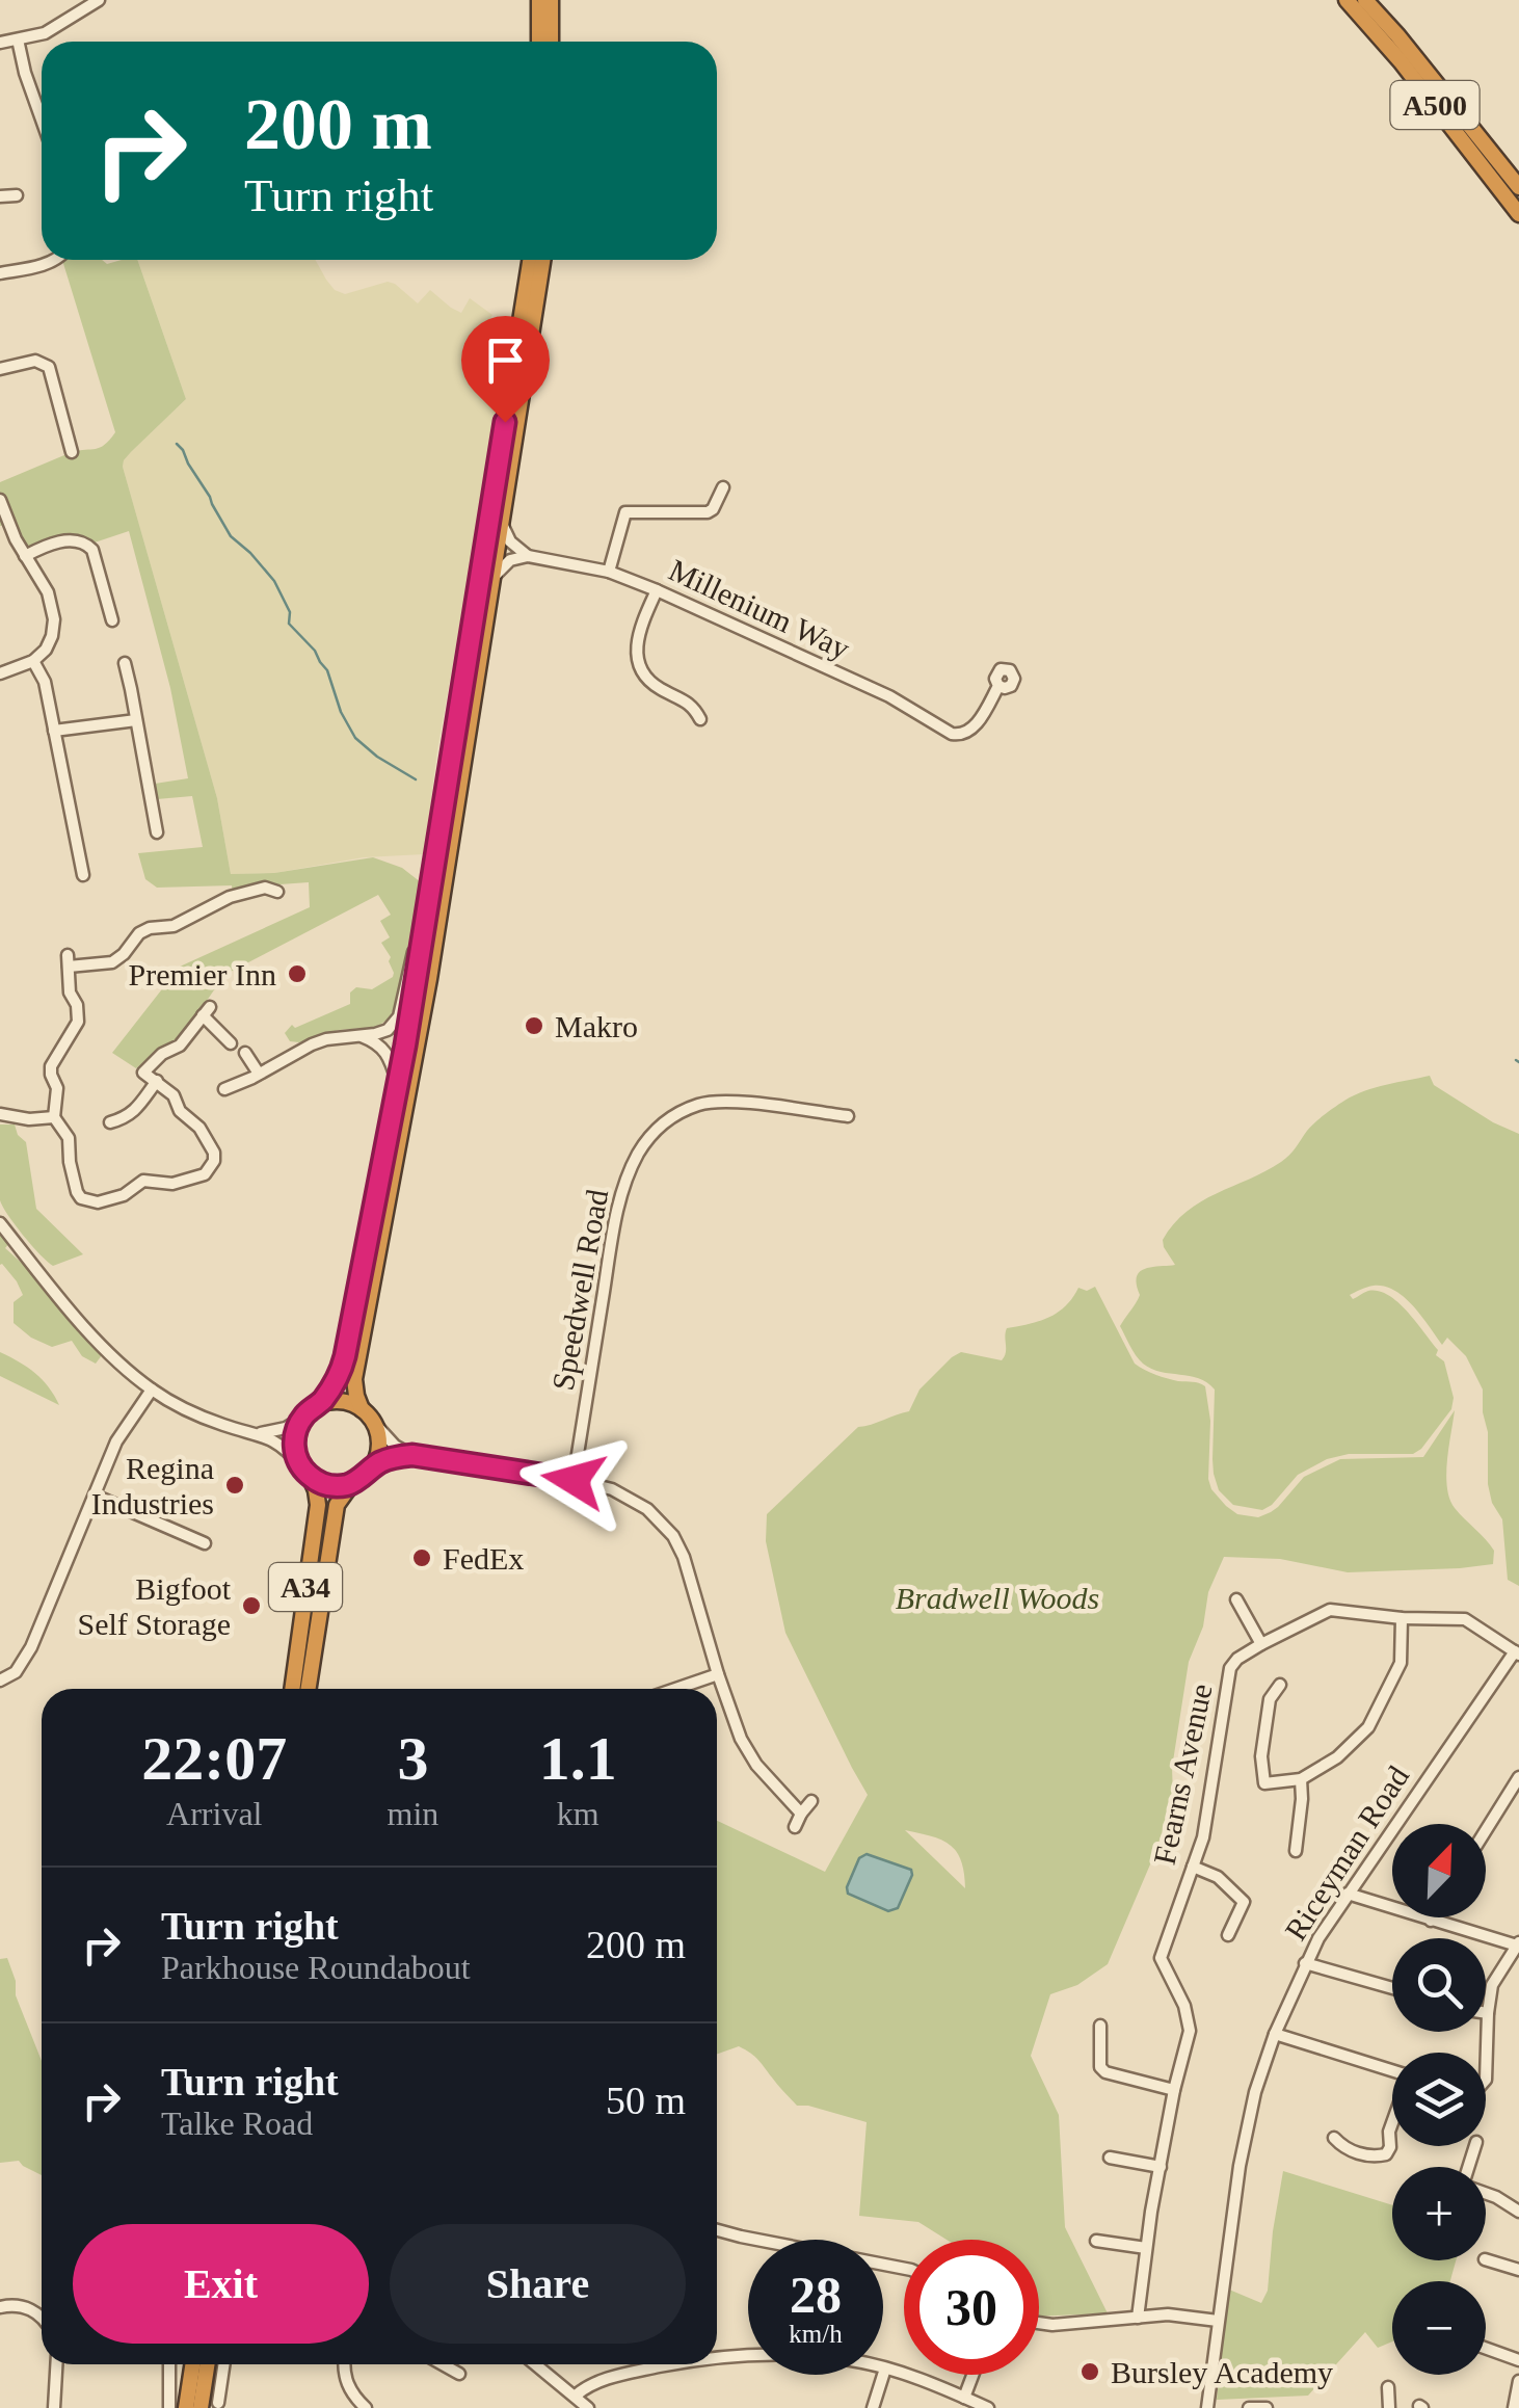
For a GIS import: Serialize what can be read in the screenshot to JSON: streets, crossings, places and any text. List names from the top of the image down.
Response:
{
  "streets": {
    "highway": ["A500", "A34"],
    "street": [
      "Millenium Way",
      "Speedwell Road",
      "Fearns Avenue",
      "Riceyman Road"
    ]
  },
  "crossings": [
    ["Fearns Avenue", "Riceyman Road"]
  ],
  "parks": ["Bradwell Woods"],
  "places": [
    "Premier Inn",
    "Makro",
    "Regina Industries",
    "FedEx",
    "Bigfoot Self Storage",
    "Bursley Academy"
  ],
  "north": "top right",
  "page": {
    "turn": ["200 m", "Turn right"],
    "eta": [
      "22:07",
      "Arrival",
      "3",
      "min",
      "1.1",
      "km"
    ],
    "map_buttons": ["+", "−"],
    "list": [
      {
        "name": "Turn right",
        "note": "Parkhouse Roundabout",
        "value": "200 m"
      },
      {
        "name": "Turn right",
        "note": "Talke Road",
        "value": "50 m"
      }
    ],
    "buttons": ["Exit", "Share"],
    "speed": "28 km/h",
    "limit": "30"
  }
}
